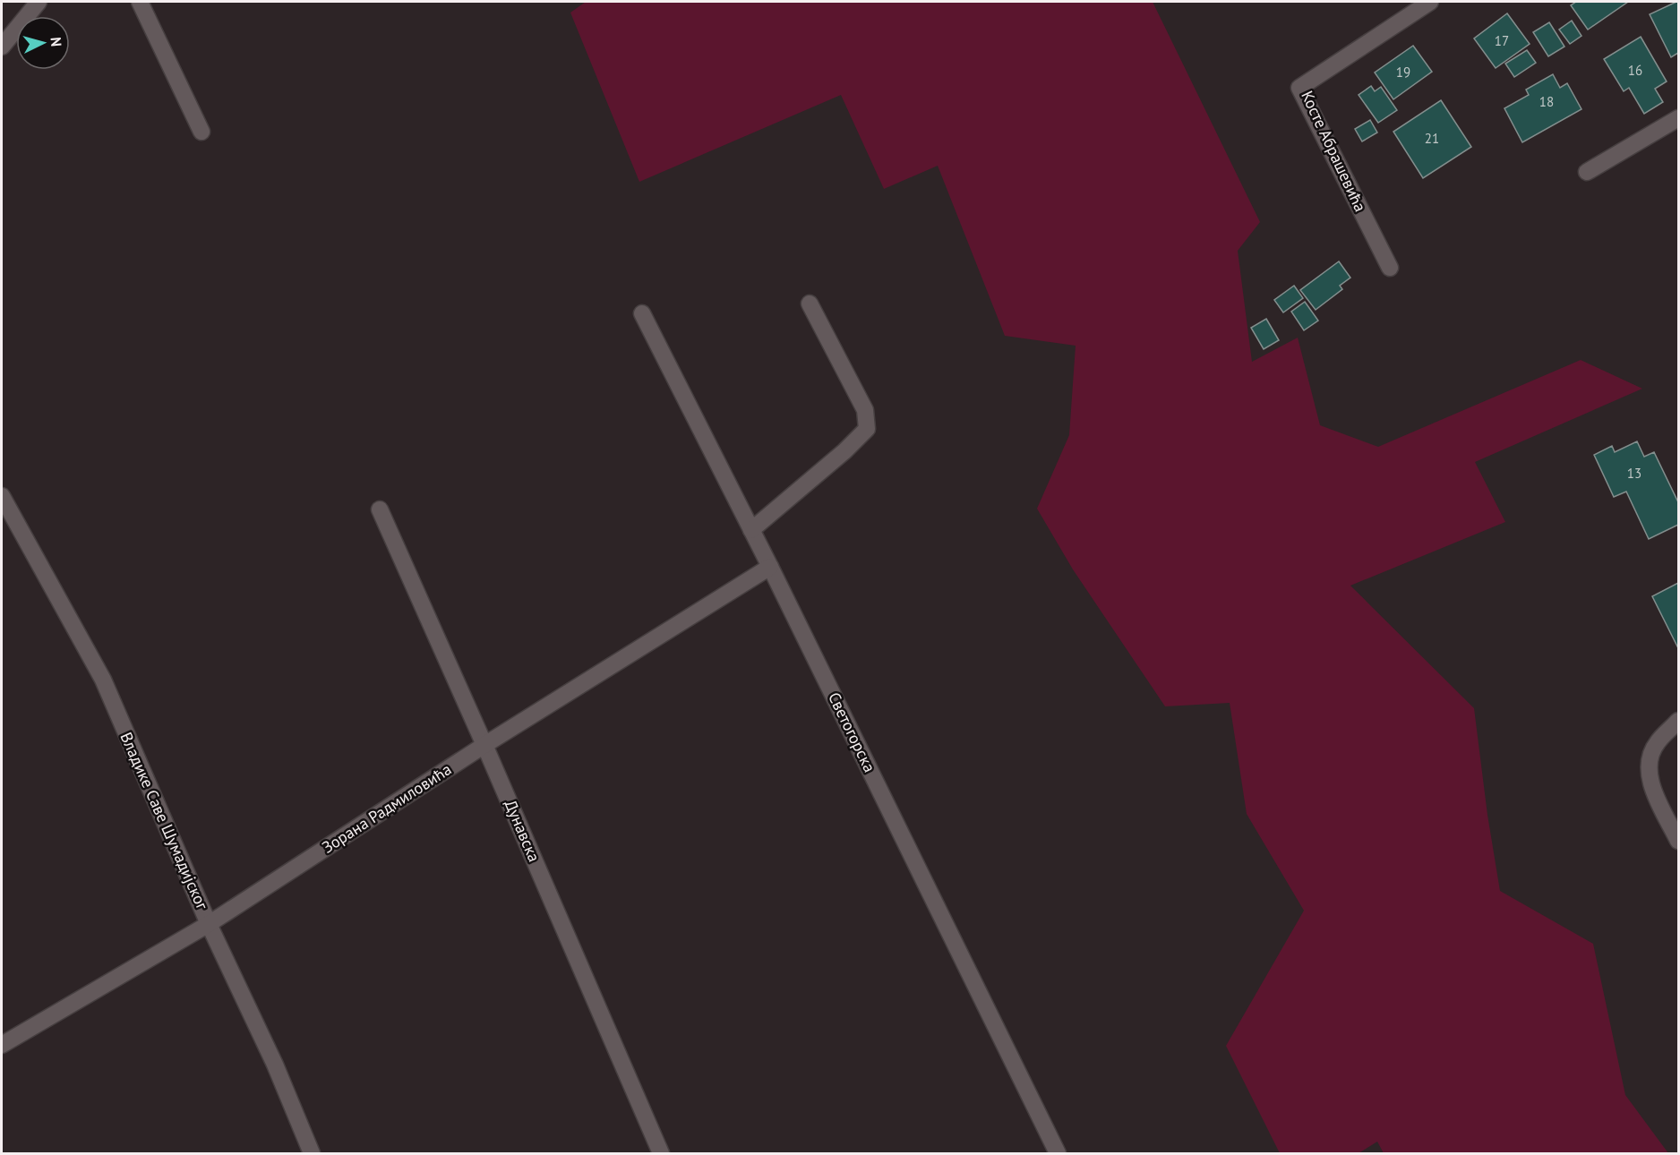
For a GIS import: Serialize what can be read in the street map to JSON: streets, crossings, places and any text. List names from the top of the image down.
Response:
{
  "streets": {
    "street": [
      "Косте Абрашевића",
      "Светогорска",
      "Зорана Радмиловића",
      "Владике Саве Шумадијског",
      "Дунавска"
    ]
  },
  "crossings": [
    ["Светогорска", "Зорана Радмиловића"],
    ["Зорана Радмиловића", "Владике Саве Шумадијског"],
    ["Зорана Радмиловића", "Дунавска"]
  ],
  "house_numbers": [
    "17",
    "16",
    "19",
    "18",
    "21",
    "13"
  ],
  "north": "right"
}
